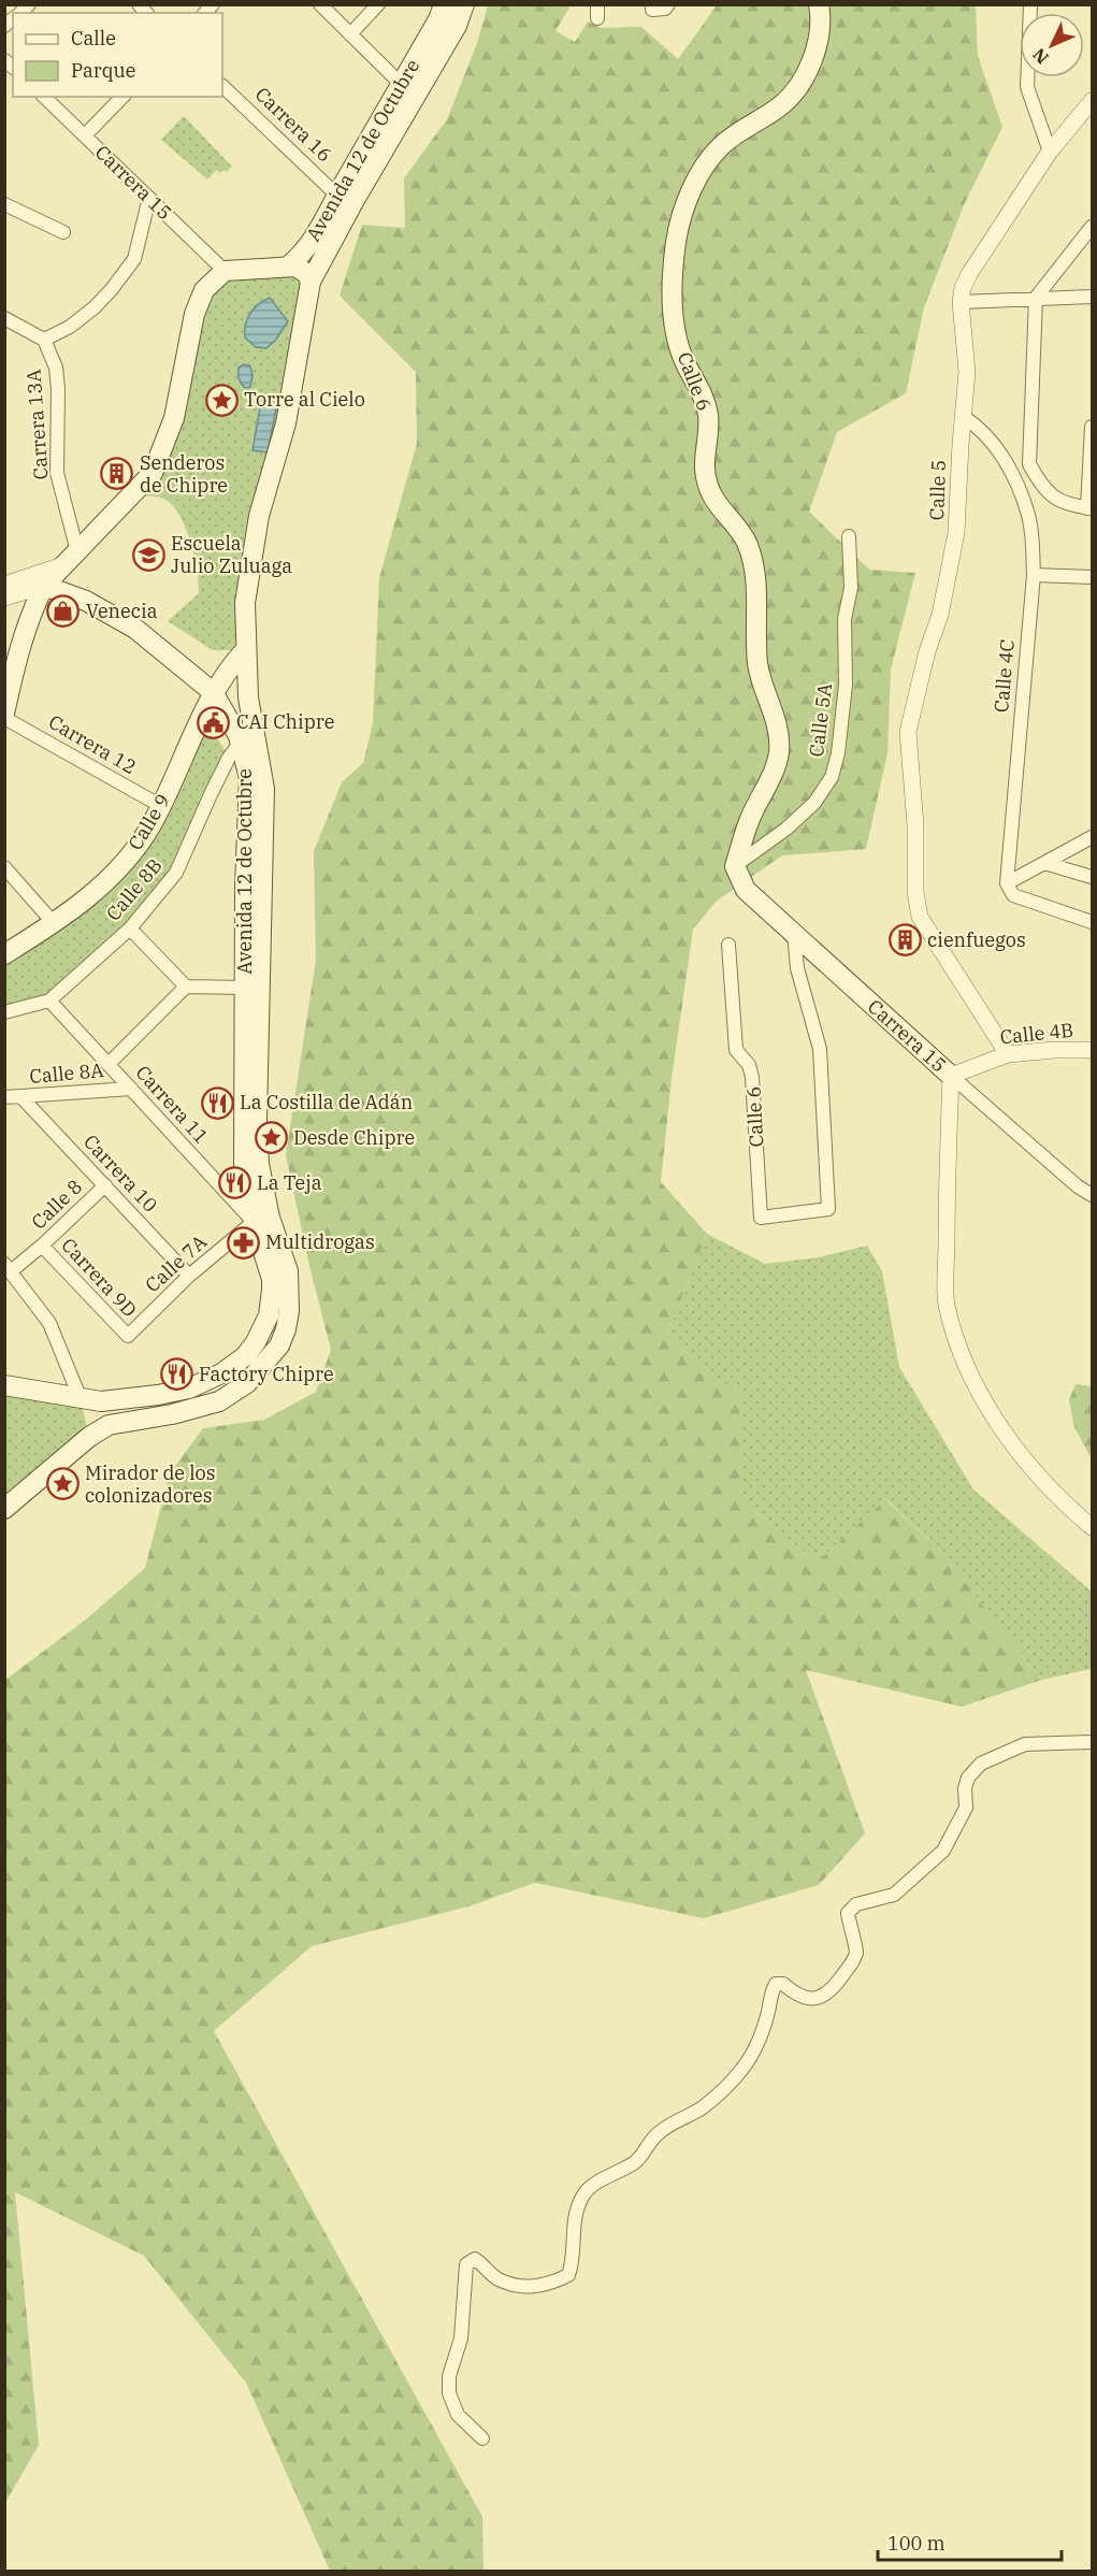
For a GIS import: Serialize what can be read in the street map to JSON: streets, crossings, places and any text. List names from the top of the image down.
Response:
{
  "streets": {
    "main road": [
      "Avenida 12 de Octubre",
      "Carrera 15",
      "Calle 6",
      "Calle 9"
    ],
    "street": [
      "Carrera 16",
      "Carrera 13A",
      "Calle 5",
      "Calle 4C",
      "Calle 5A",
      "Carrera 12",
      "Calle 8B",
      "Calle 4B",
      "Calle 8A",
      "Carrera 11",
      "Carrera 10",
      "Calle 8",
      "Calle 7A",
      "Carrera 9D"
    ]
  },
  "crossings": [
    ["Carrera 16", "Avenida 12 de Octubre"],
    ["Avenida 12 de Octubre", "Calle 9"],
    ["Avenida 12 de Octubre", "Calle 8B"],
    ["Avenida 12 de Octubre", "Carrera 11"],
    ["Avenida 12 de Octubre", "Calle 7A"],
    ["Carrera 15", "Calle 6"],
    ["Carrera 15", "Calle 5A"],
    ["Carrera 15", "Calle 4B"],
    ["Calle 6", "Calle 5A"],
    ["Calle 5", "Calle 4C"],
    ["Calle 5", "Calle 4B"],
    ["Carrera 12", "Calle 9"],
    ["Calle 8B", "Carrera 11"],
    ["Calle 8A", "Carrera 11"],
    ["Calle 8A", "Carrera 10"],
    ["Carrera 11", "Calle 7A"],
    ["Carrera 10", "Calle 8"],
    ["Carrera 10", "Calle 7A"],
    ["Calle 8", "Carrera 9D"],
    ["Calle 7A", "Carrera 9D"]
  ],
  "places": {
    "place": ["Torre al Cielo", "Desde Chipre", "Mirador de los colonizadores"],
    "building": ["Senderos de Chipre", "cienfuegos"],
    "school or university": ["Escuela Julio Zuluaga"],
    "shop": ["Venecia"],
    "public building": ["CAI Chipre"],
    "restaurant": ["La Costilla de Adán", "La Teja", "Factory Chipre"],
    "pharmacy": ["Multidrogas"]
  },
  "legend": ["Calle", "Parque"],
  "scale_bar": "100 m",
  "north": "bottom left"
}
